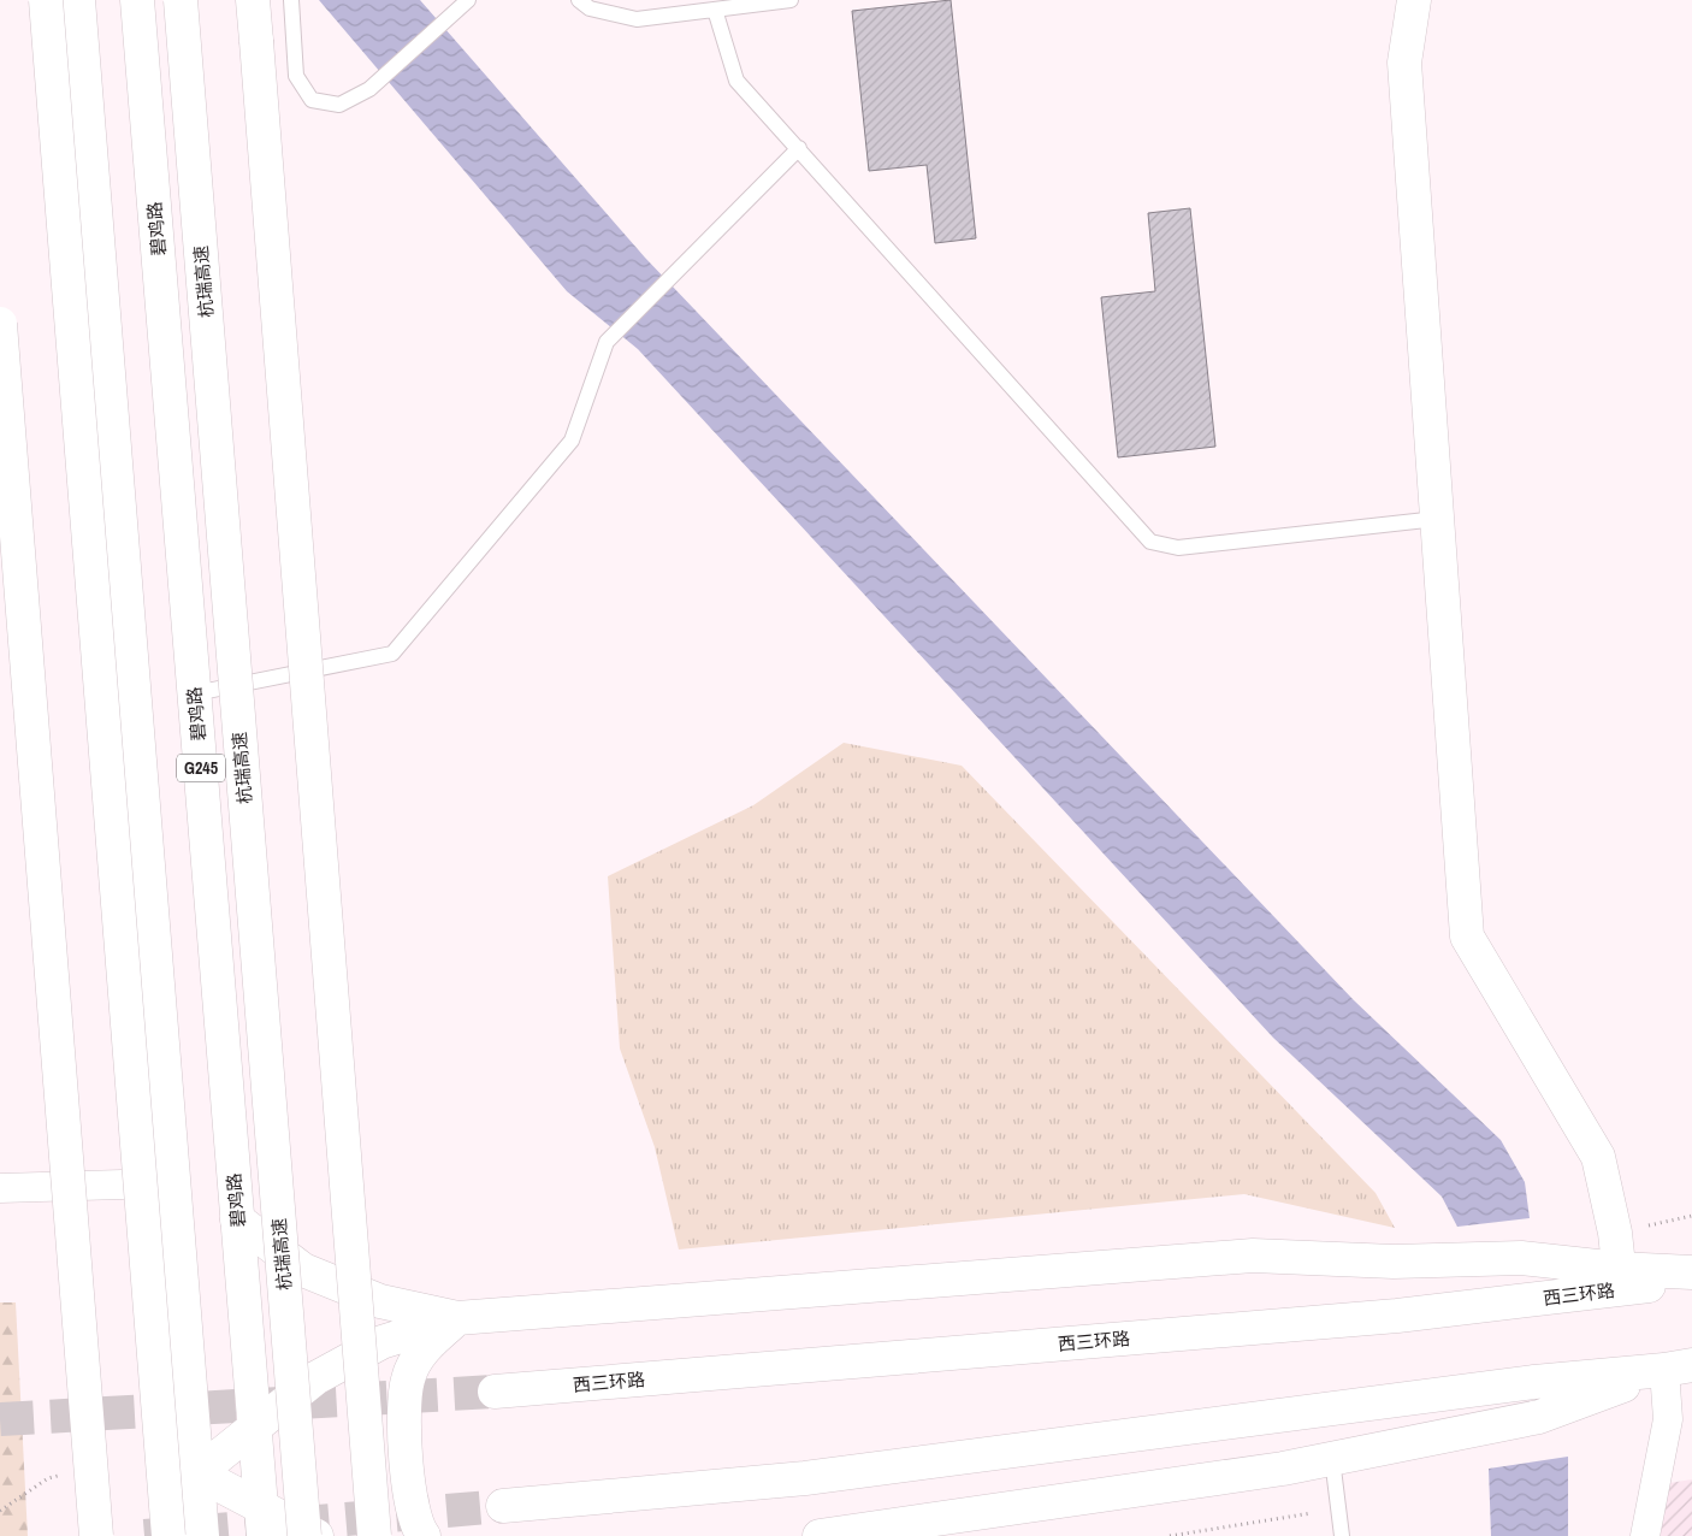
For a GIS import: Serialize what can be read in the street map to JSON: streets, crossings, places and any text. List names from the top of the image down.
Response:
{
  "streets": {
    "main road": [
      "碧鸡路",
      "杭瑞高速",
      "G245",
      "西三环路"
    ]
  }
}
